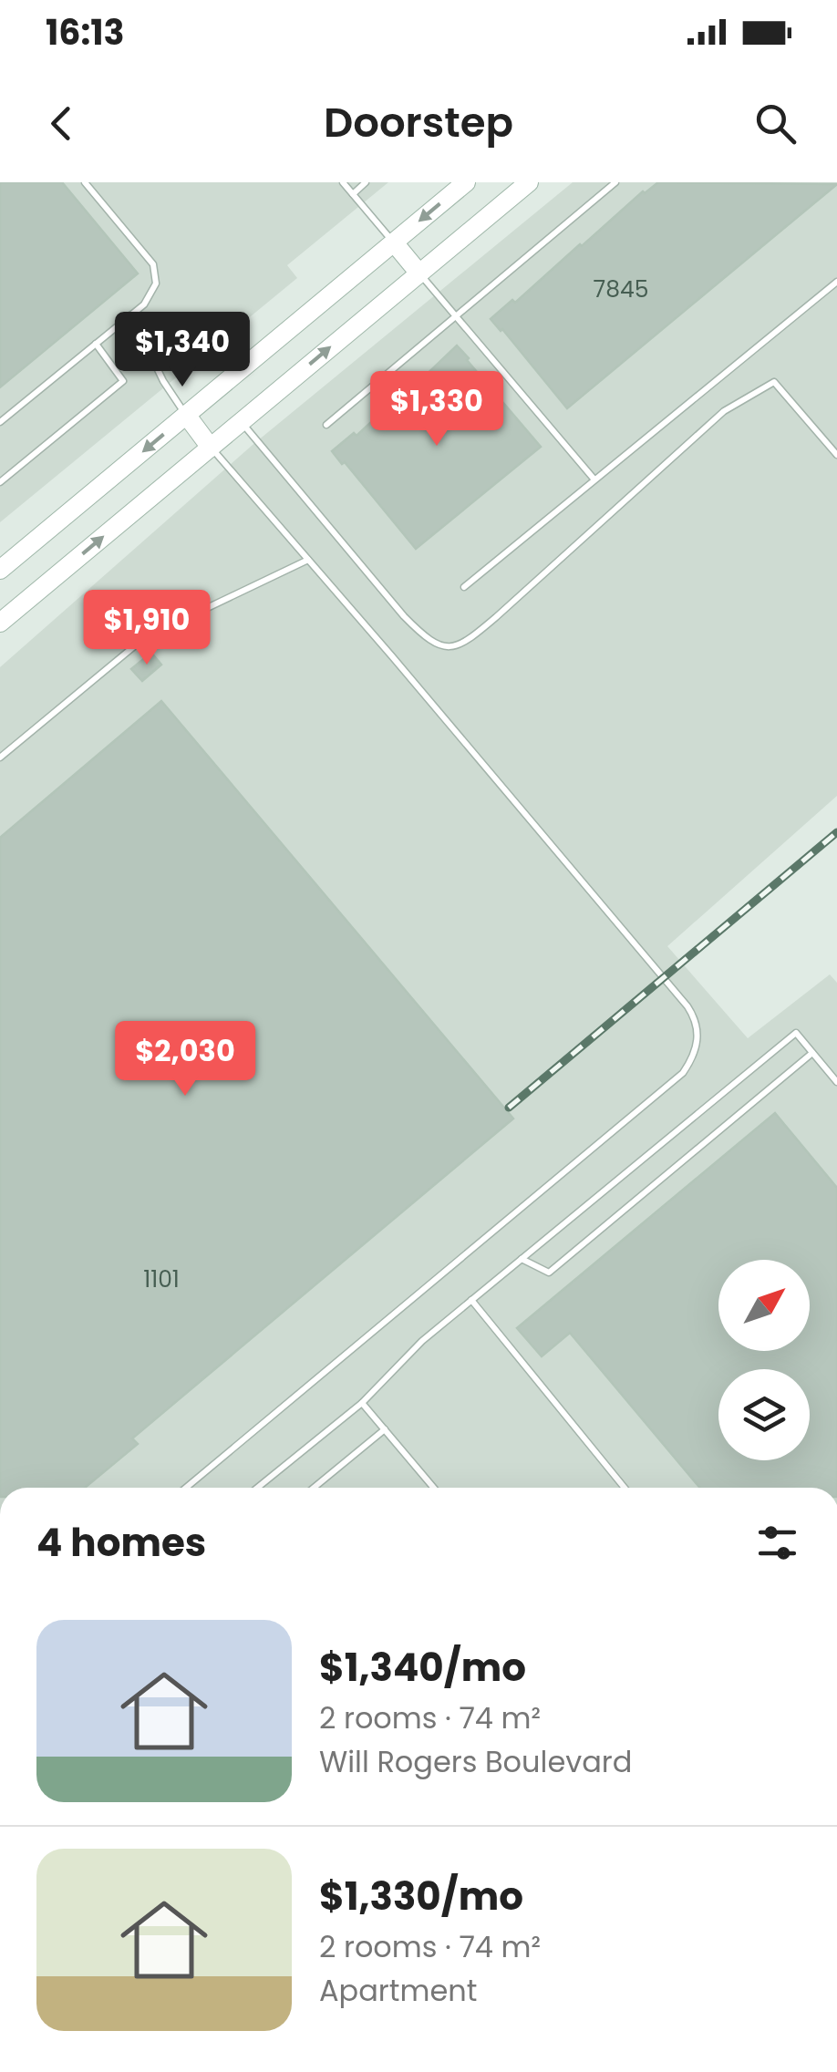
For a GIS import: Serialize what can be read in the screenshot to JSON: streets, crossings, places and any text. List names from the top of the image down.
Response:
{
  "house_numbers": ["7845", "1101"],
  "north": "top right",
  "page": {
    "status": "16:13",
    "header": "Doorstep",
    "price": [
      "$1,340",
      "$1,330",
      "$1,910",
      "$2,030"
    ],
    "heading": "4 homes",
    "list": [
      {
        "name": "$1,340/mo",
        "note": "2 rooms · 74 m² · Will Rogers Boulevard"
      },
      {
        "name": "$1,330/mo",
        "note": "2 rooms · 74 m² · Apartment"
      }
    ]
  }
}
